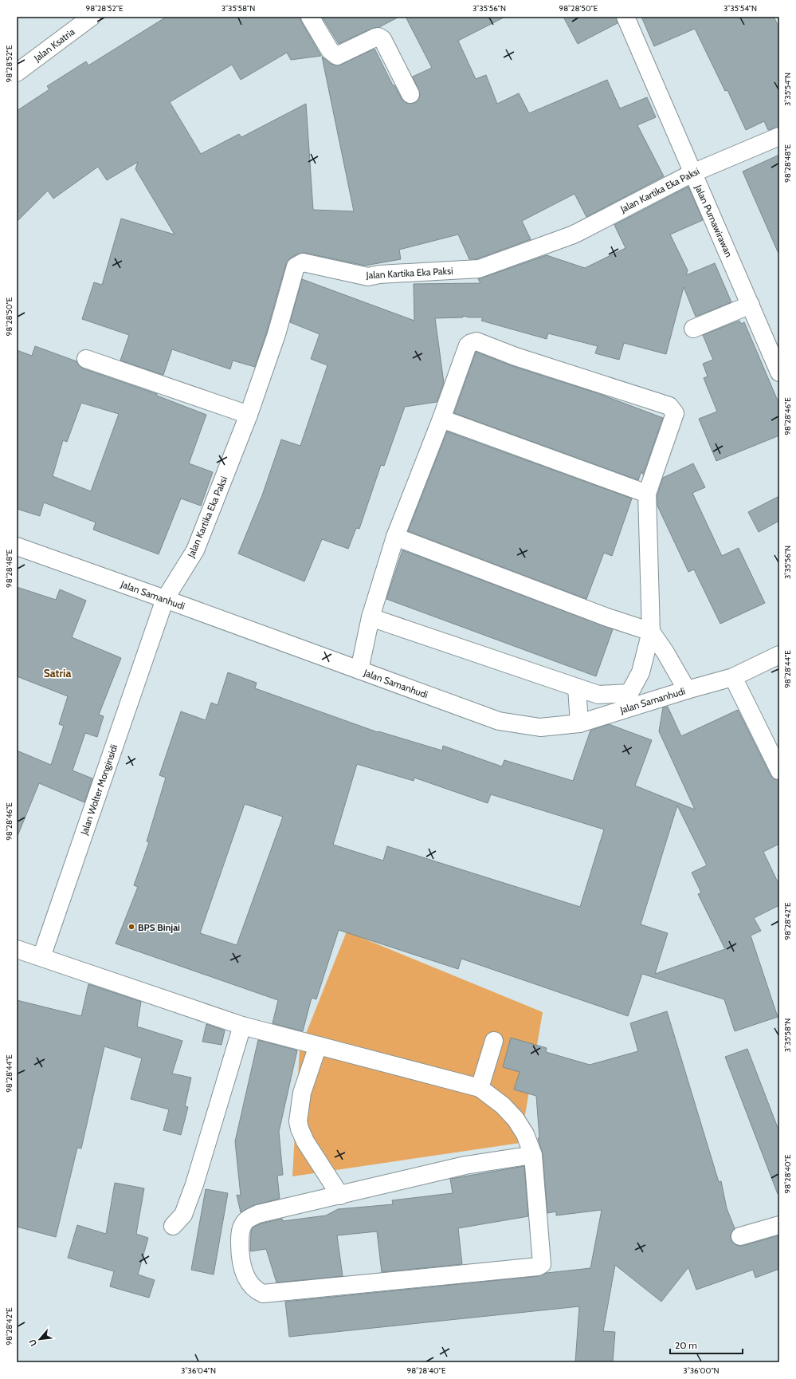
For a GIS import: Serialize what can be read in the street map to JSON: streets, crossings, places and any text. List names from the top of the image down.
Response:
{
  "streets": {
    "street": [
      "Jalan Ksatria",
      "Jalan Kartika Eka Paksi",
      "Jalan Purnawirawan",
      "Jalan Samanhudi",
      "Jalan Wolter Monginsidi"
    ]
  },
  "crossings": [
    ["Jalan Kartika Eka Paksi", "Jalan Purnawirawan"],
    ["Jalan Kartika Eka Paksi", "Jalan Samanhudi"],
    ["Jalan Kartika Eka Paksi", "Jalan Wolter Monginsidi"],
    ["Jalan Samanhudi", "Jalan Wolter Monginsidi"]
  ],
  "districts": ["Satria"],
  "places": ["BPS Binjai"],
  "scale_bar": "20 m",
  "north": "bottom left",
  "coordinates": [
    "98°28'52\"E",
    "3°35'58\"N",
    "3°35'56\"N",
    "98°28'50\"E",
    "3°35'54\"N",
    "98°28'48\"E",
    "98°28'46\"E",
    "98°28'44\"E",
    "98°28'42\"E",
    "98°28'40\"E",
    "3°36'04\"N",
    "3°36'00\"N"
  ]
}
